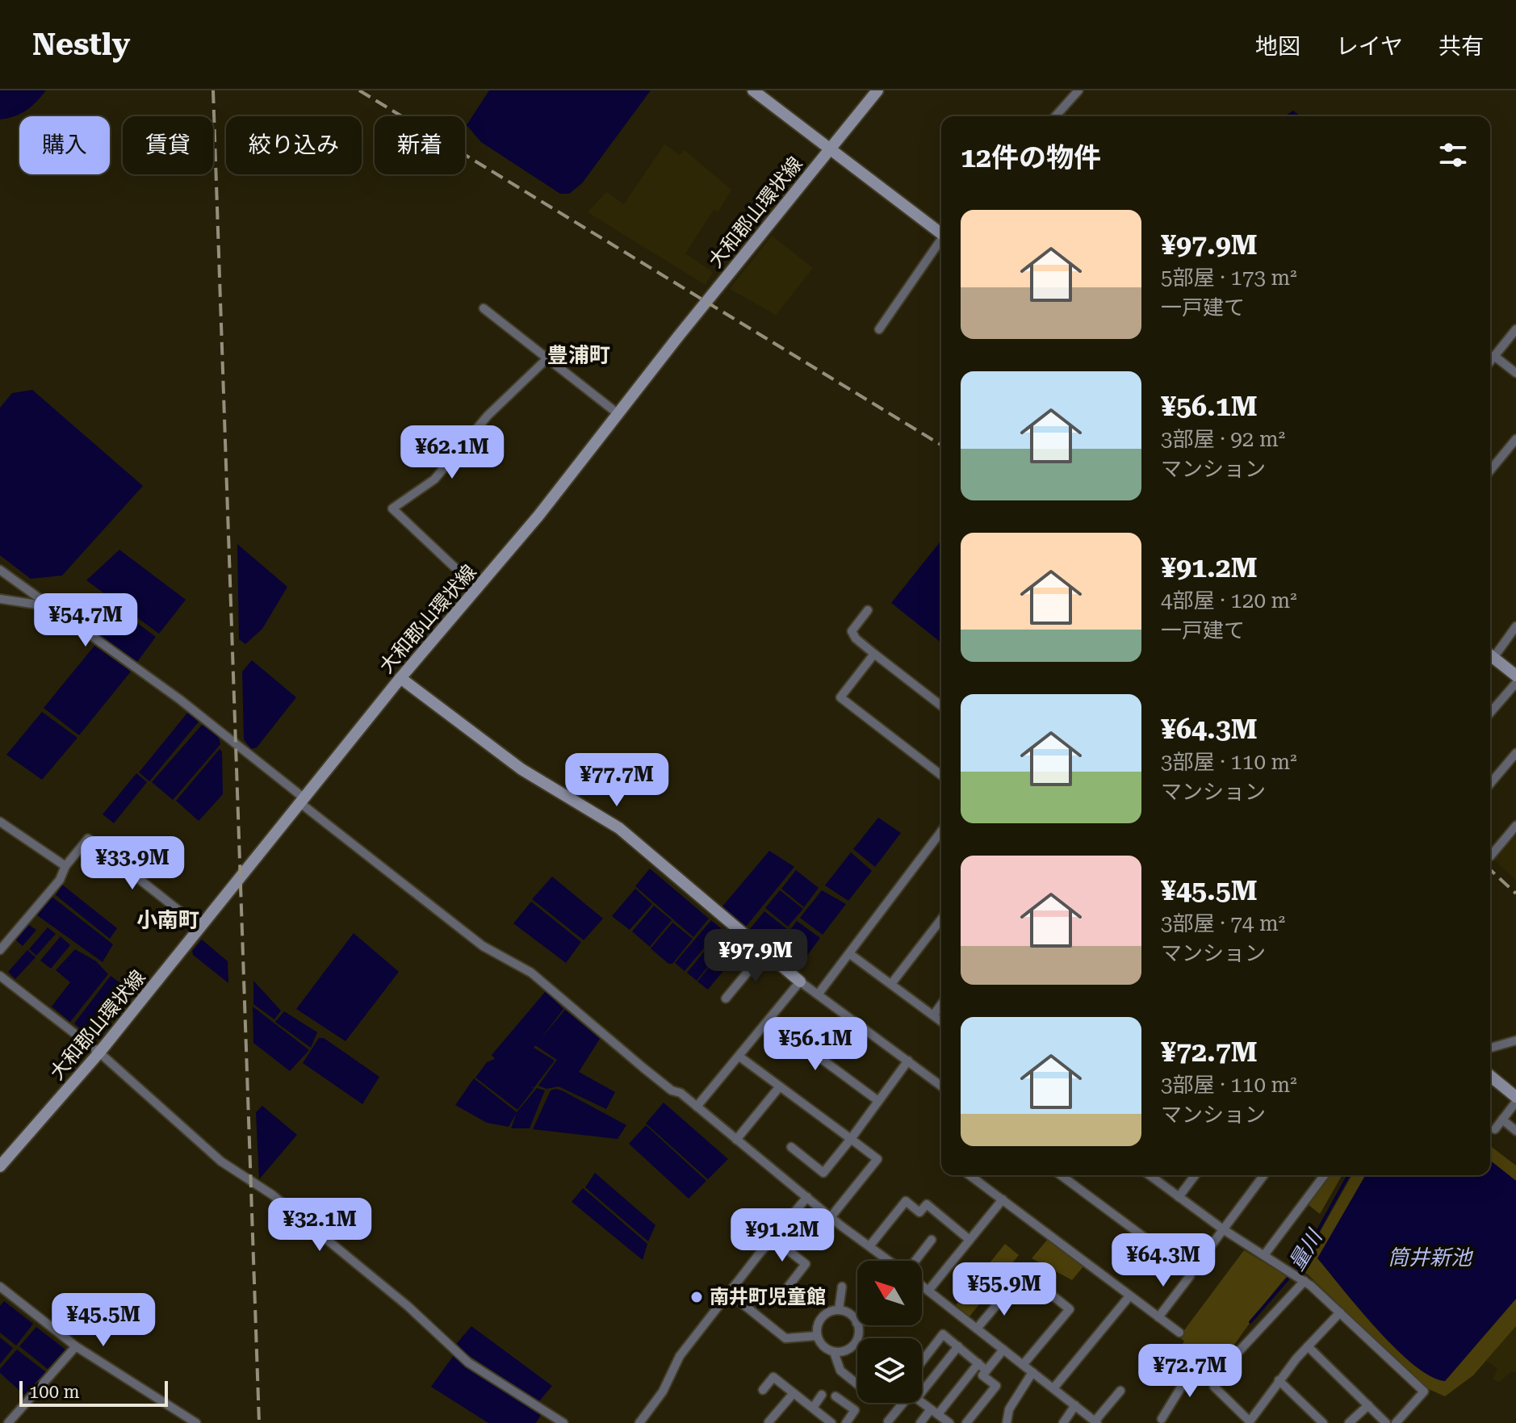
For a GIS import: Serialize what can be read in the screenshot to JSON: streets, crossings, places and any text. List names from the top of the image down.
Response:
{
  "streets": {
    "main road": ["大和郡山環状線"]
  },
  "districts": ["豊浦町", "小南町"],
  "water": ["量川", "筒井新池"],
  "places": ["南井町児童館"],
  "scale_bar": "100 m",
  "north": "top left",
  "page": {
    "header": "Nestly",
    "nav": ["地図", "レイヤ", "共有"],
    "chip": [
      "購入",
      "賃貸",
      "絞り込み",
      "新着"
    ],
    "heading": "12件の物件",
    "list": [
      {
        "name": "¥97.9M",
        "note": "5部屋 · 173 m² · 一戸建て"
      },
      {
        "name": "¥56.1M",
        "note": "3部屋 · 92 m² · マンション"
      },
      {
        "name": "¥91.2M",
        "note": "4部屋 · 120 m² · 一戸建て"
      },
      {
        "name": "¥64.3M",
        "note": "3部屋 · 110 m² · マンション"
      },
      {
        "name": "¥45.5M",
        "note": "3部屋 · 74 m² · マンション"
      },
      {
        "name": "¥72.7M",
        "note": "3部屋 · 110 m² · マンション"
      }
    ],
    "price": [
      "¥62.1M",
      "¥54.7M",
      "¥77.7M",
      "¥33.9M",
      "¥97.9M",
      "¥56.1M",
      "¥32.1M",
      "¥91.2M",
      "¥64.3M",
      "¥55.9M",
      "¥45.5M",
      "¥72.7M"
    ],
    "scale": "100 m"
  }
}
